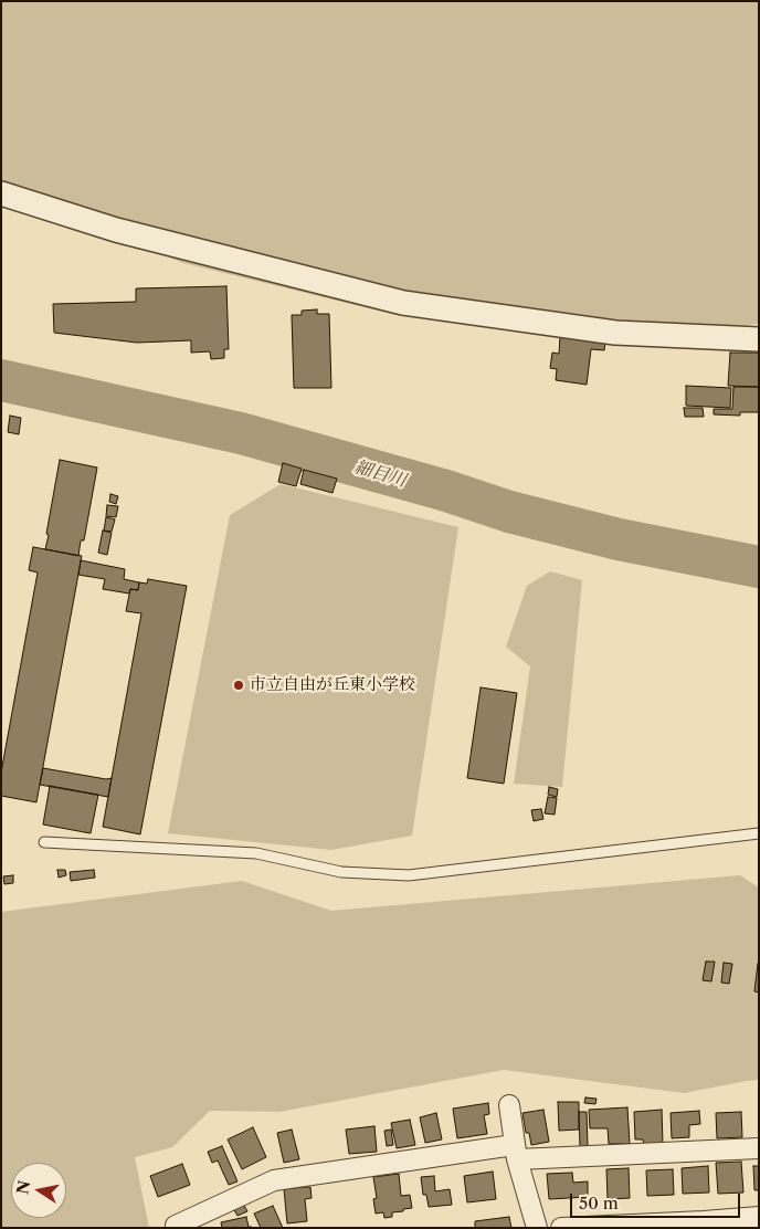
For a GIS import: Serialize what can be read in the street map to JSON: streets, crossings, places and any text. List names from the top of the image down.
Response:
{
  "water": ["細目川"],
  "places": ["市立自由が丘東小学校"],
  "scale_bar": "50 m",
  "north": "left"
}
